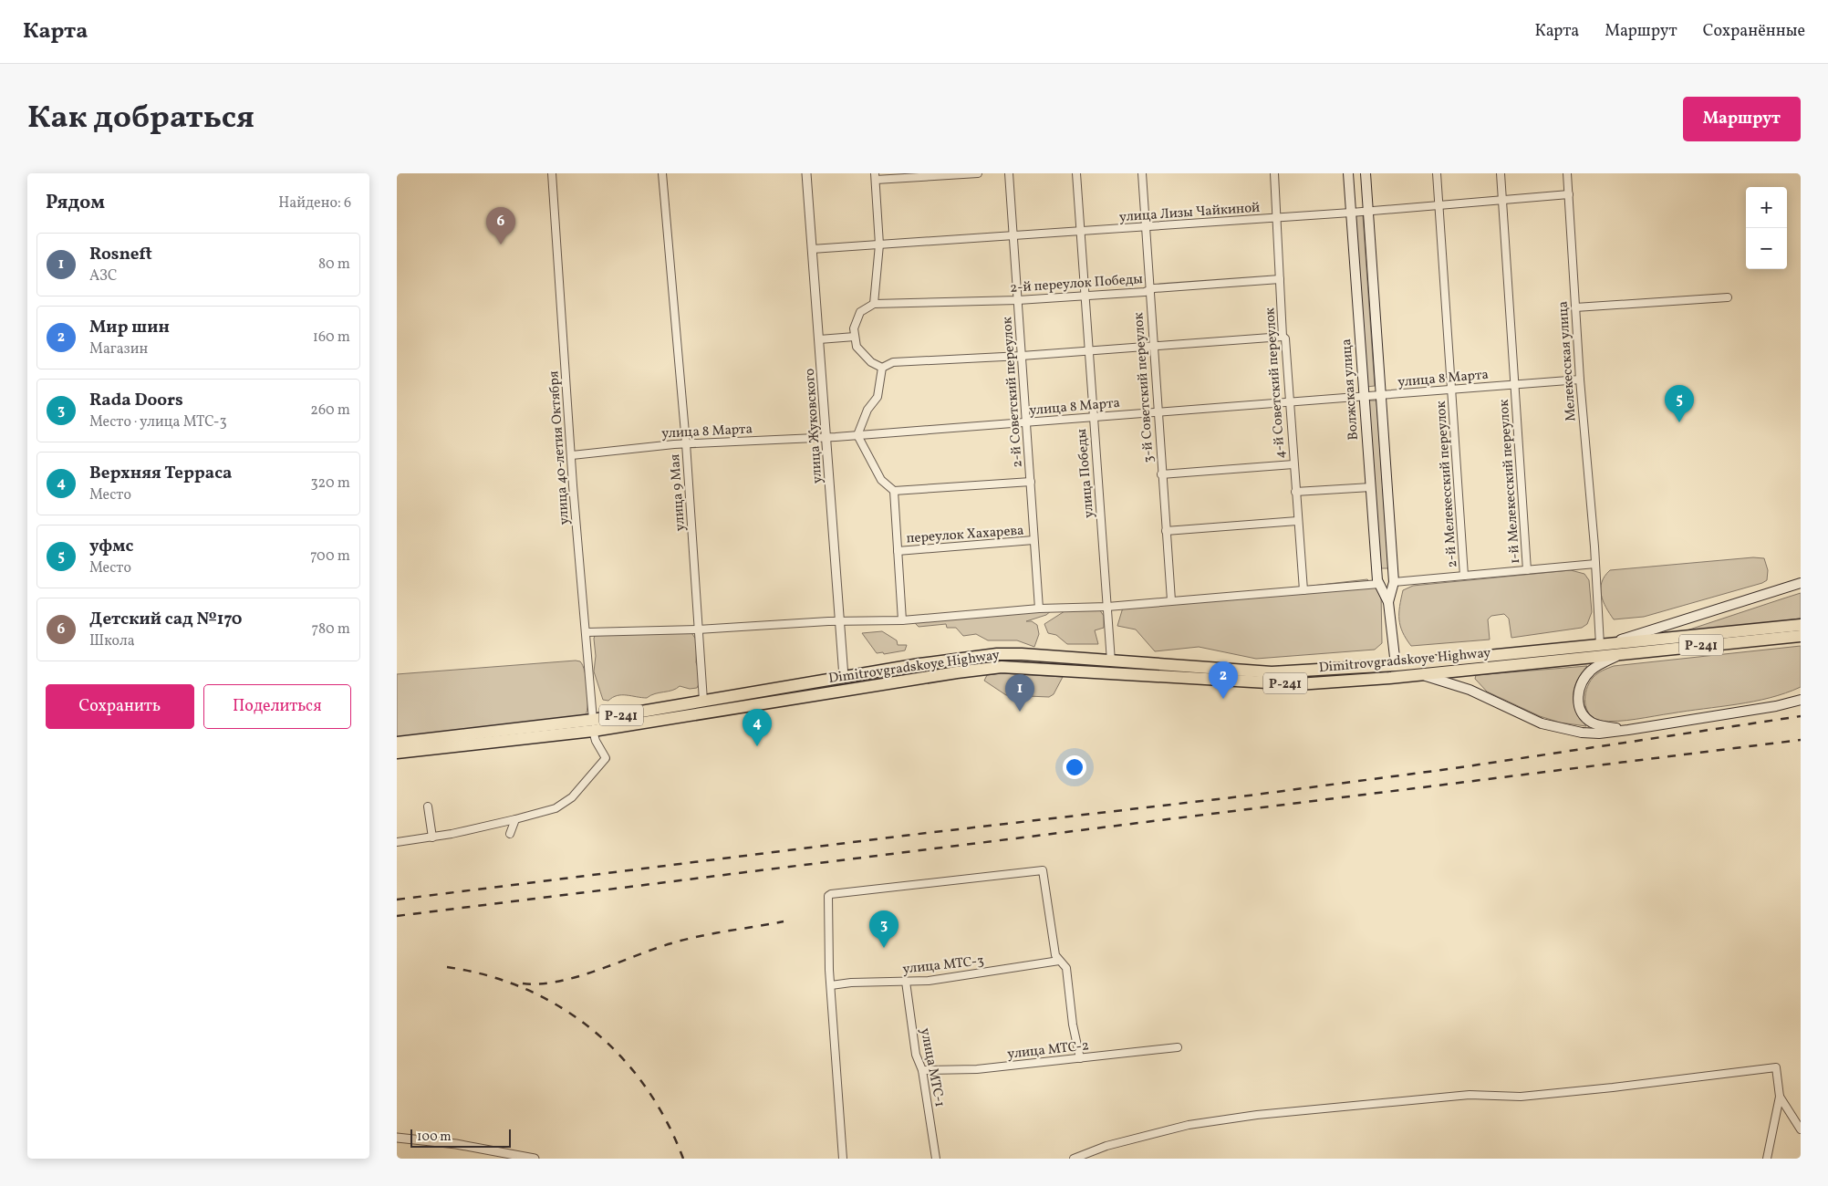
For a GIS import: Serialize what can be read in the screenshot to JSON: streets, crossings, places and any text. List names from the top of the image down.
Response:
{
  "streets": {
    "highway": ["Р-241", "Dimitrovgradskoye Highway"],
    "main road": ["Волжская улица"],
    "street": [
      "улица Лизы Чайкиной",
      "2-й переулок Победы",
      "Мелекесская улица",
      "улица 8 Марта",
      "4-й Советский переулок",
      "3-й Советский переулок",
      "2-й Советский переулок",
      "улица Жуковского",
      "улица 40-летия Октября",
      "улица Победы",
      "1-й Мелекесский переулок",
      "2-й Мелекесский переулок",
      "улица 9 Мая",
      "переулок Хахарева",
      "улица МТС-3",
      "улица МТС-2",
      "улица МТС-1"
    ]
  },
  "crossings": [
    ["улица Лизы Чайкиной", "Мелекесская улица"],
    ["улица Лизы Чайкиной", "4-й Советский переулок"],
    ["улица Лизы Чайкиной", "3-й Советский переулок"],
    ["улица Лизы Чайкиной", "Волжская улица"],
    ["улица Лизы Чайкиной", "2-й Советский переулок"],
    ["улица Лизы Чайкиной", "улица Жуковского"],
    ["улица Лизы Чайкиной", "улица Победы"],
    ["улица Лизы Чайкиной", "1-й Мелекесский переулок"],
    ["улица Лизы Чайкиной", "2-й Мелекесский переулок"],
    ["2-й переулок Победы", "4-й Советский переулок"],
    ["2-й переулок Победы", "3-й Советский переулок"],
    ["2-й переулок Победы", "2-й Советский переулок"],
    ["2-й переулок Победы", "улица Победы"],
    ["Мелекесская улица", "улица 8 Марта"],
    ["Мелекесская улица", "Р-241"],
    ["Мелекесская улица", "Dimitrovgradskoye Highway"],
    ["улица 8 Марта", "4-й Советский переулок"],
    ["улица 8 Марта", "3-й Советский переулок"],
    ["улица 8 Марта", "Волжская улица"],
    ["улица 8 Марта", "2-й Советский переулок"],
    ["улица 8 Марта", "улица Жуковского"],
    ["улица 8 Марта", "улица 40-летия Октября"],
    ["улица 8 Марта", "улица Победы"],
    ["улица 8 Марта", "1-й Мелекесский переулок"],
    ["улица 8 Марта", "2-й Мелекесский переулок"],
    ["улица 8 Марта", "улица 9 Мая"],
    ["Волжская улица", "Dimitrovgradskoye Highway"],
    ["2-й Советский переулок", "переулок Хахарева"],
    ["улица Жуковского", "Dimitrovgradskoye Highway"],
    ["улица 40-летия Октября", "Dimitrovgradskoye Highway"],
    ["улица Победы", "Dimitrovgradskoye Highway"],
    ["улица 9 Мая", "Dimitrovgradskoye Highway"],
    ["Р-241", "Dimitrovgradskoye Highway"],
    ["улица МТС-3", "улица МТС-1"],
    ["улица МТС-2", "улица МТС-1"]
  ],
  "scale_bar": "100 m",
  "page": {
    "header": "Карта",
    "nav": ["Карта", "Маршрут", "Сохранённые"],
    "title": "Как добраться",
    "buttons": [
      "Маршрут",
      ["Сохранить", "Поделиться"]
    ],
    "heading": ["Рядом", "Найдено: 6"],
    "map_buttons": ["+", "−"],
    "pins": [
      "6",
      "5",
      "2",
      "1",
      "4",
      "3"
    ],
    "list": [
      {
        "mark": "1",
        "name": "Rosneft",
        "note": "АЗС",
        "value": "80 m"
      },
      {
        "mark": "2",
        "name": "Мир шин",
        "note": "Магазин",
        "value": "160 m"
      },
      {
        "mark": "3",
        "name": "Rada Doors",
        "note": "Место · улица МТС-3",
        "value": "260 m"
      },
      {
        "mark": "4",
        "name": "Верхняя Терраса",
        "note": "Место",
        "value": "320 m"
      },
      {
        "mark": "5",
        "name": "уфмс",
        "note": "Место",
        "value": "700 m"
      },
      {
        "mark": "6",
        "name": "Детский сад №170",
        "note": "Школа",
        "value": "780 m"
      }
    ],
    "scale": "100 m"
  }
}
